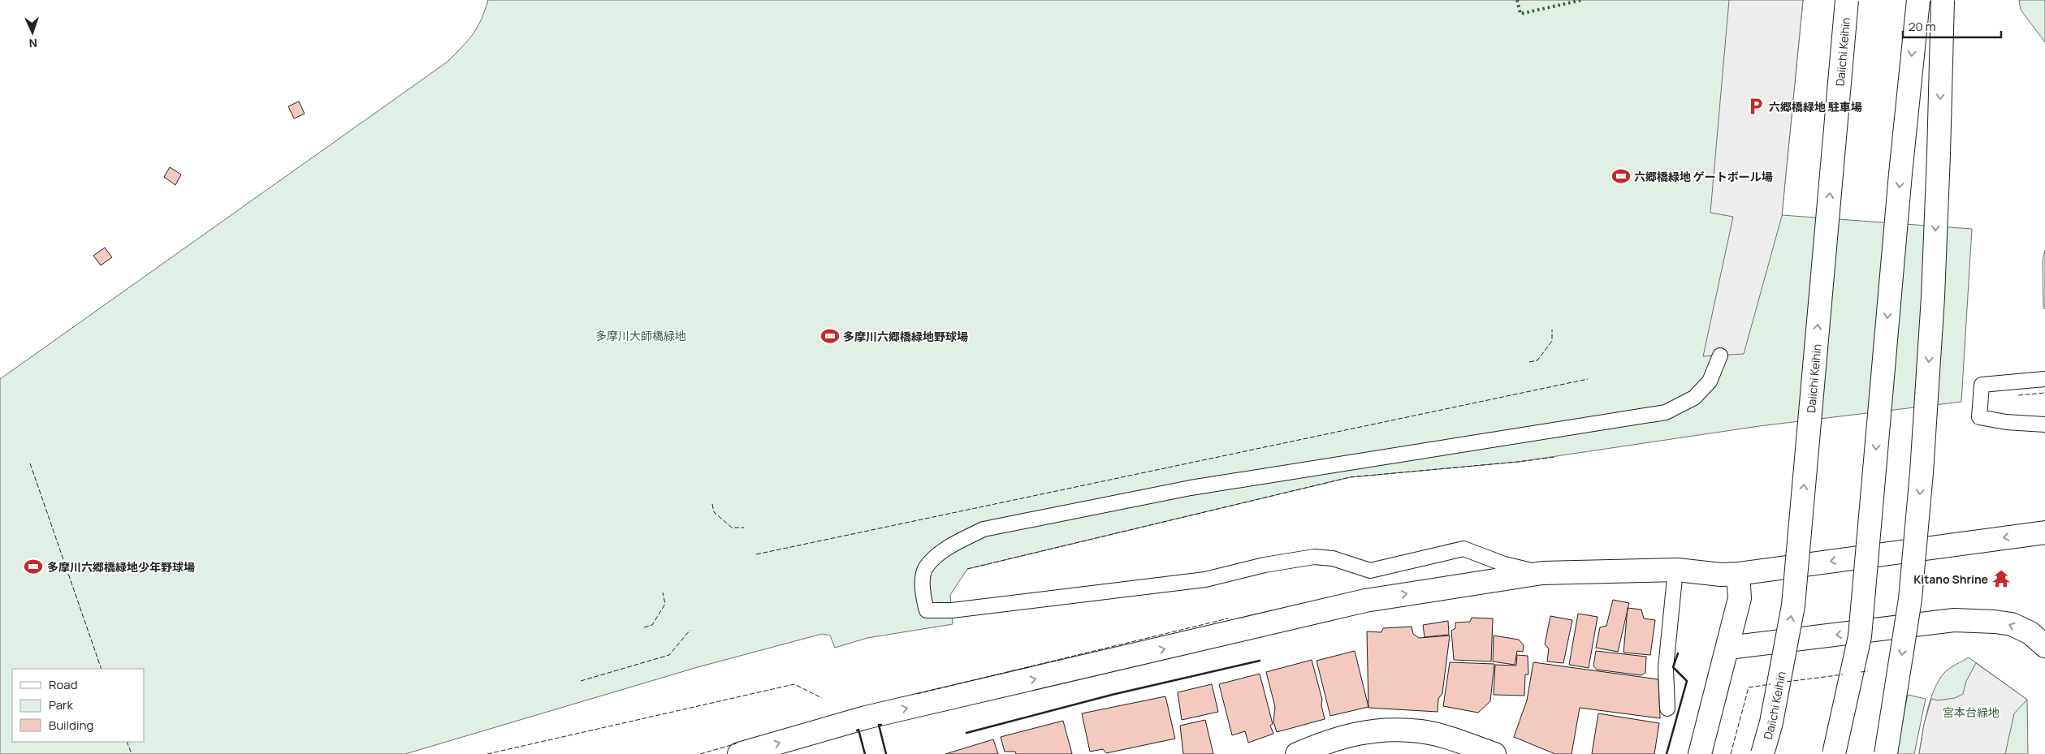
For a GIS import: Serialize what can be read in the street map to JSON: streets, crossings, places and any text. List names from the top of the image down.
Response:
{
  "streets": {
    "main road": ["Daiichi Keihin"]
  },
  "parks": ["多摩川大師橋緑地", "宮本台緑地"],
  "places": {
    "parking": ["六郷橋緑地 駐車場"],
    "sports": ["六郷橋緑地 ゲートボール場", "多摩川六郷橋緑地野球場", "多摩川六郷橋緑地少年野球場"],
    "temple": ["Kitano Shrine"]
  },
  "legend": ["Road", "Park", "Building"],
  "scale_bar": "20 m",
  "north": "bottom"
}
